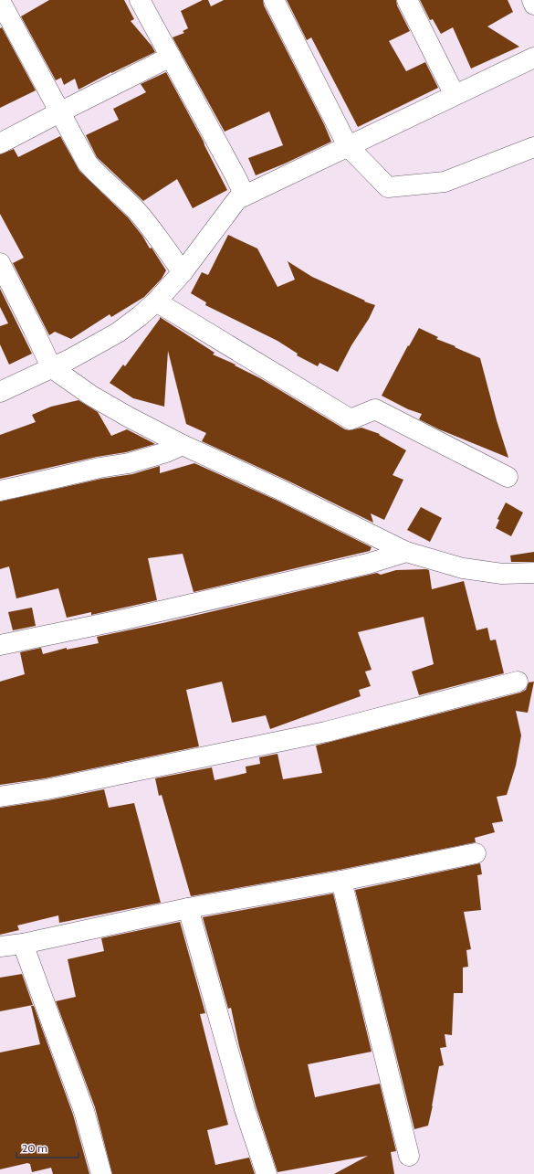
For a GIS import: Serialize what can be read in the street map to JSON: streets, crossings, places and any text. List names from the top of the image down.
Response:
{
  "scale_bar": "20 m"
}
